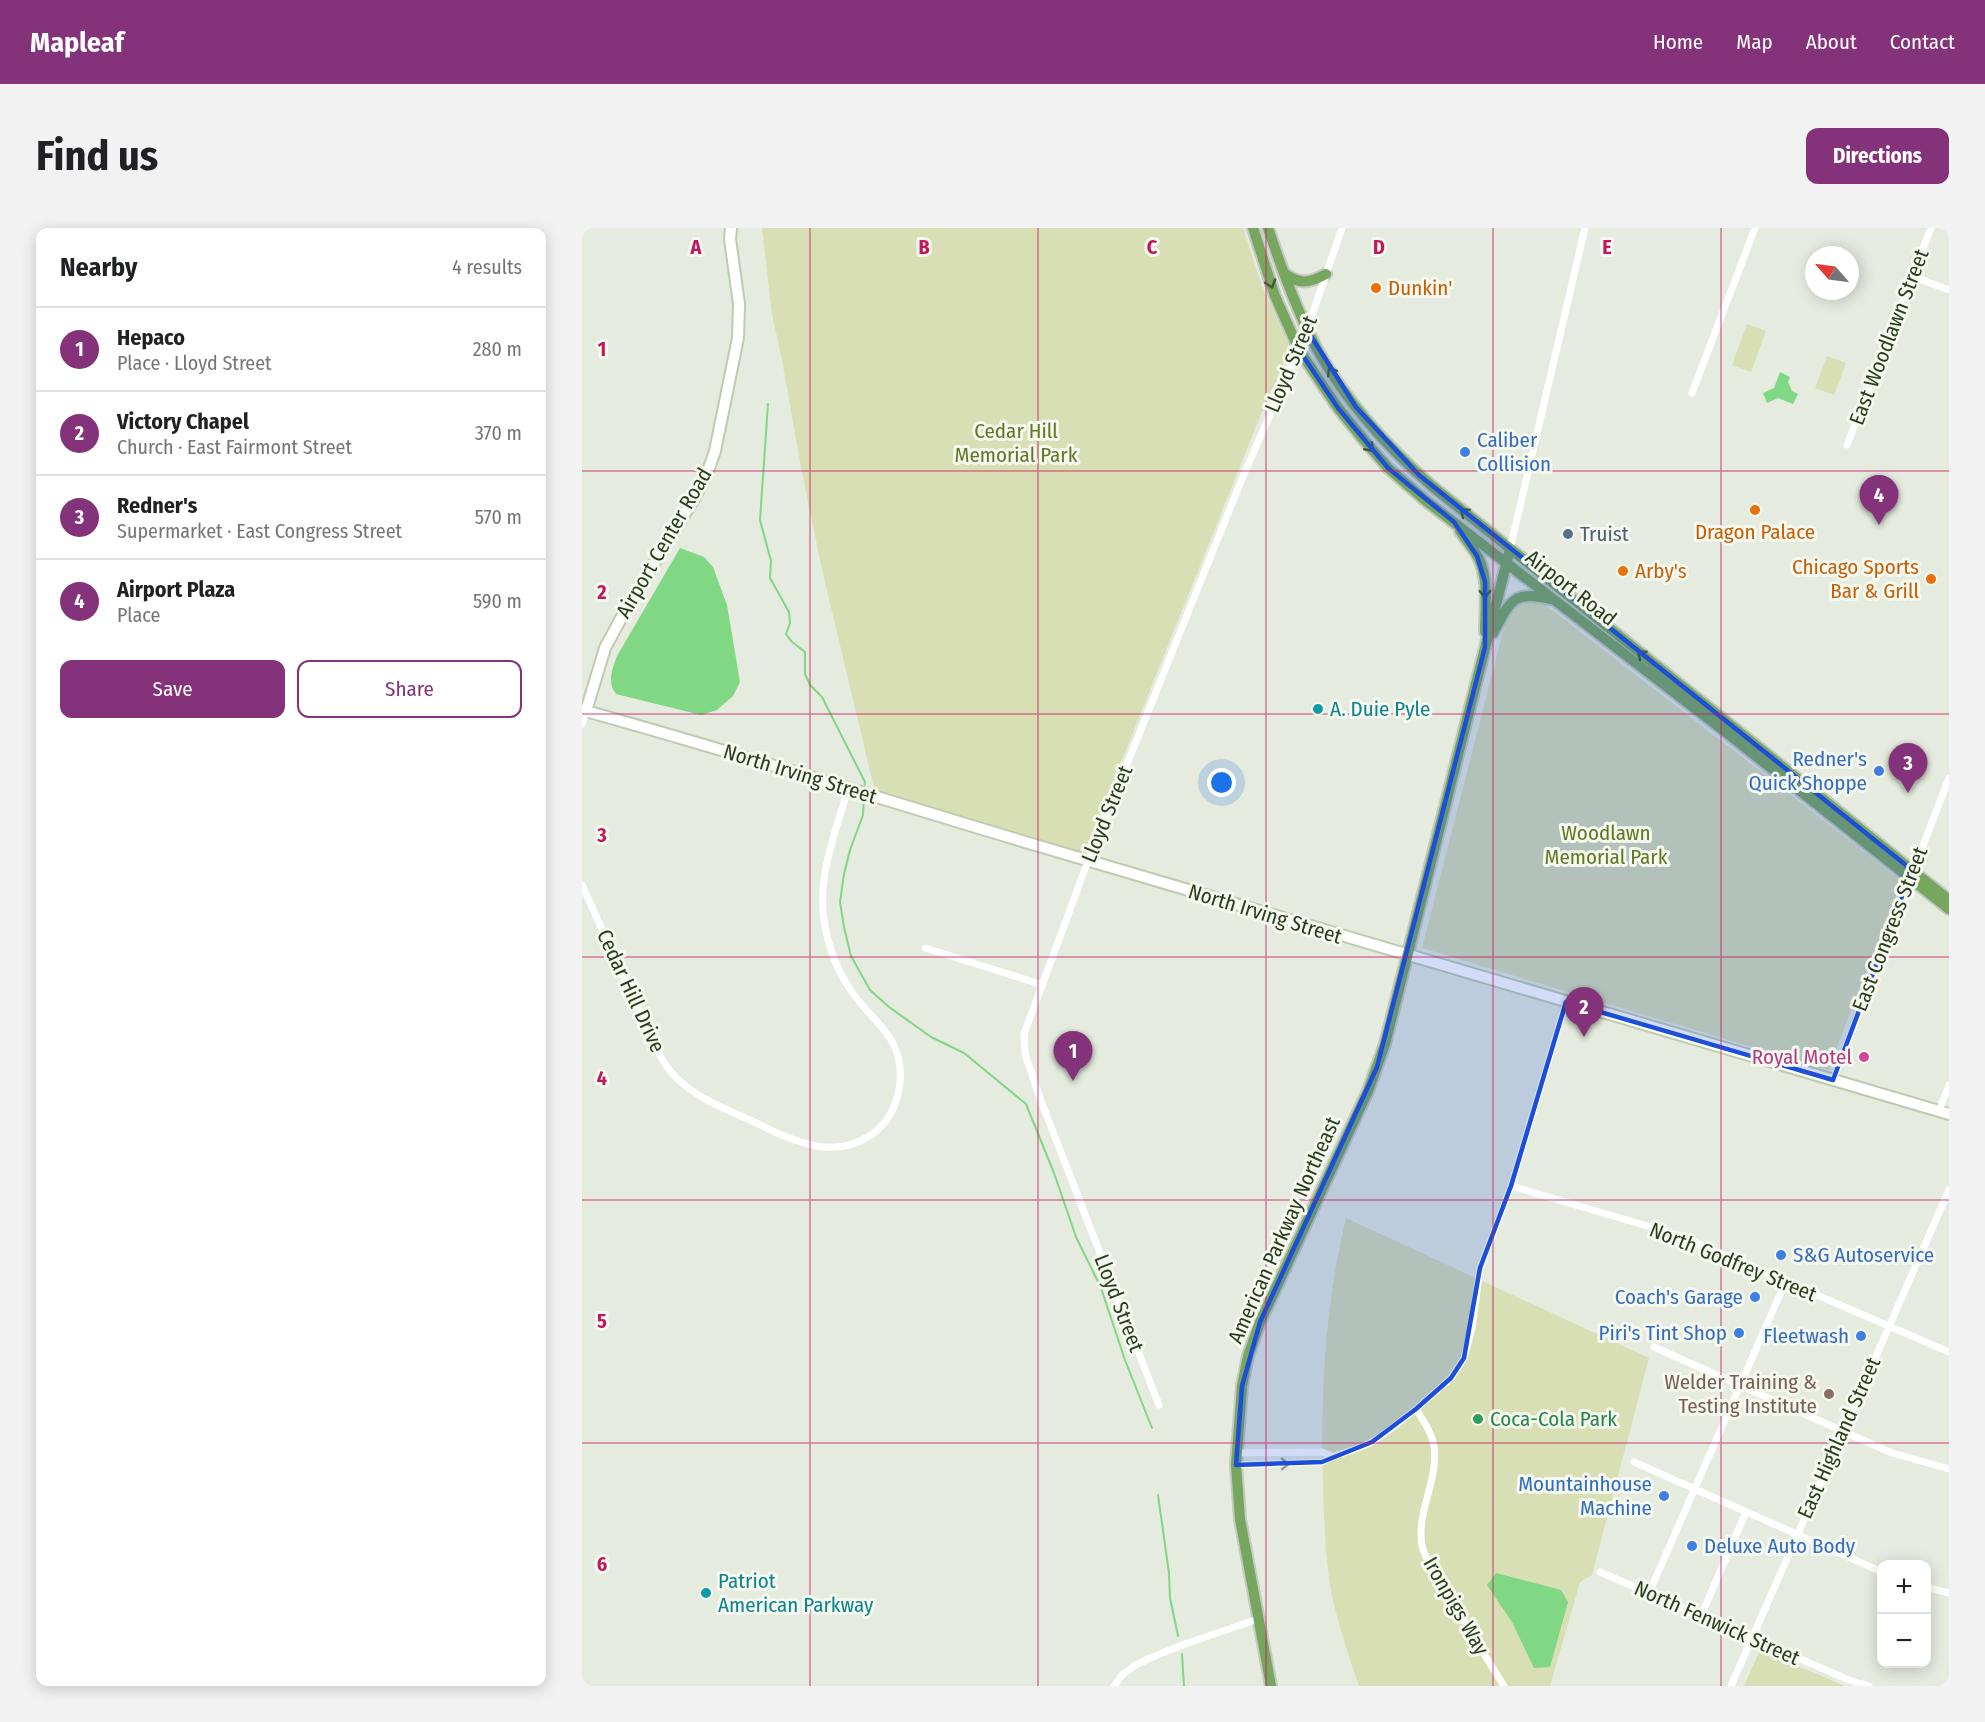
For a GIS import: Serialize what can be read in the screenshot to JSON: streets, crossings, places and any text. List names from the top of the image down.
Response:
{
  "streets": {
    "main road": ["Airport Road", "American Parkway Northeast"],
    "street": [
      "East Woodlawn Street",
      "Lloyd Street",
      "Airport Center Road",
      "North Irving Street",
      "East Congress Street",
      "Cedar Hill Drive",
      "North Godfrey Street",
      "East Highland Street",
      "Ironpigs Way",
      "North Fenwick Street"
    ]
  },
  "crossings": [
    ["Lloyd Street", "Airport Road"],
    ["Lloyd Street", "North Irving Street"],
    ["Airport Center Road", "North Irving Street"],
    ["Airport Road", "East Congress Street"],
    ["North Irving Street", "East Congress Street"],
    ["North Irving Street", "Cedar Hill Drive"],
    ["North Irving Street", "American Parkway Northeast"],
    ["North Godfrey Street", "East Highland Street"],
    ["East Highland Street", "North Fenwick Street"]
  ],
  "parks": ["Cedar Hill Memorial Park", "Woodlawn Memorial Park"],
  "places": [
    "Dunkin'",
    "Caliber Collision",
    "Dragon Palace",
    "Truist",
    "Arby's",
    "Chicago Sports Bar & Grill",
    "A. Duie Pyle",
    "Redner's Quick Shoppe",
    "Royal Motel",
    "S&G Autoservice",
    "Coach's Garage",
    "Piri's Tint Shop",
    "Fleetwash",
    "Welder Training & Testing Institute",
    "Coca-Cola Park",
    "Mountainhouse Machine",
    "Deluxe Auto Body",
    "Patriot American Parkway"
  ],
  "north": "top left",
  "page": {
    "header": "Mapleaf",
    "nav": [
      "Home",
      "Map",
      "About",
      "Contact"
    ],
    "buttons": [
      "Directions",
      ["Save", "Share"]
    ],
    "title": "Find us",
    "heading": ["Nearby", "4 results"],
    "list": [
      {
        "mark": "1",
        "name": "Hepaco",
        "note": "Place · Lloyd Street",
        "value": "280 m"
      },
      {
        "mark": "2",
        "name": "Victory Chapel",
        "note": "Church · East Fairmont Street",
        "value": "370 m"
      },
      {
        "mark": "3",
        "name": "Redner's",
        "note": "Supermarket · East Congress Street",
        "value": "570 m"
      },
      {
        "mark": "4",
        "name": "Airport Plaza",
        "note": "Place",
        "value": "590 m"
      }
    ],
    "pins": [
      "4",
      "3",
      "2",
      "1"
    ],
    "map_buttons": ["+", "−"]
  },
  "grid": {
    "columns": [
      "A",
      "B",
      "C",
      "D",
      "E"
    ],
    "rows": [
      "1",
      "2",
      "3",
      "4",
      "5",
      "6"
    ]
  }
}
